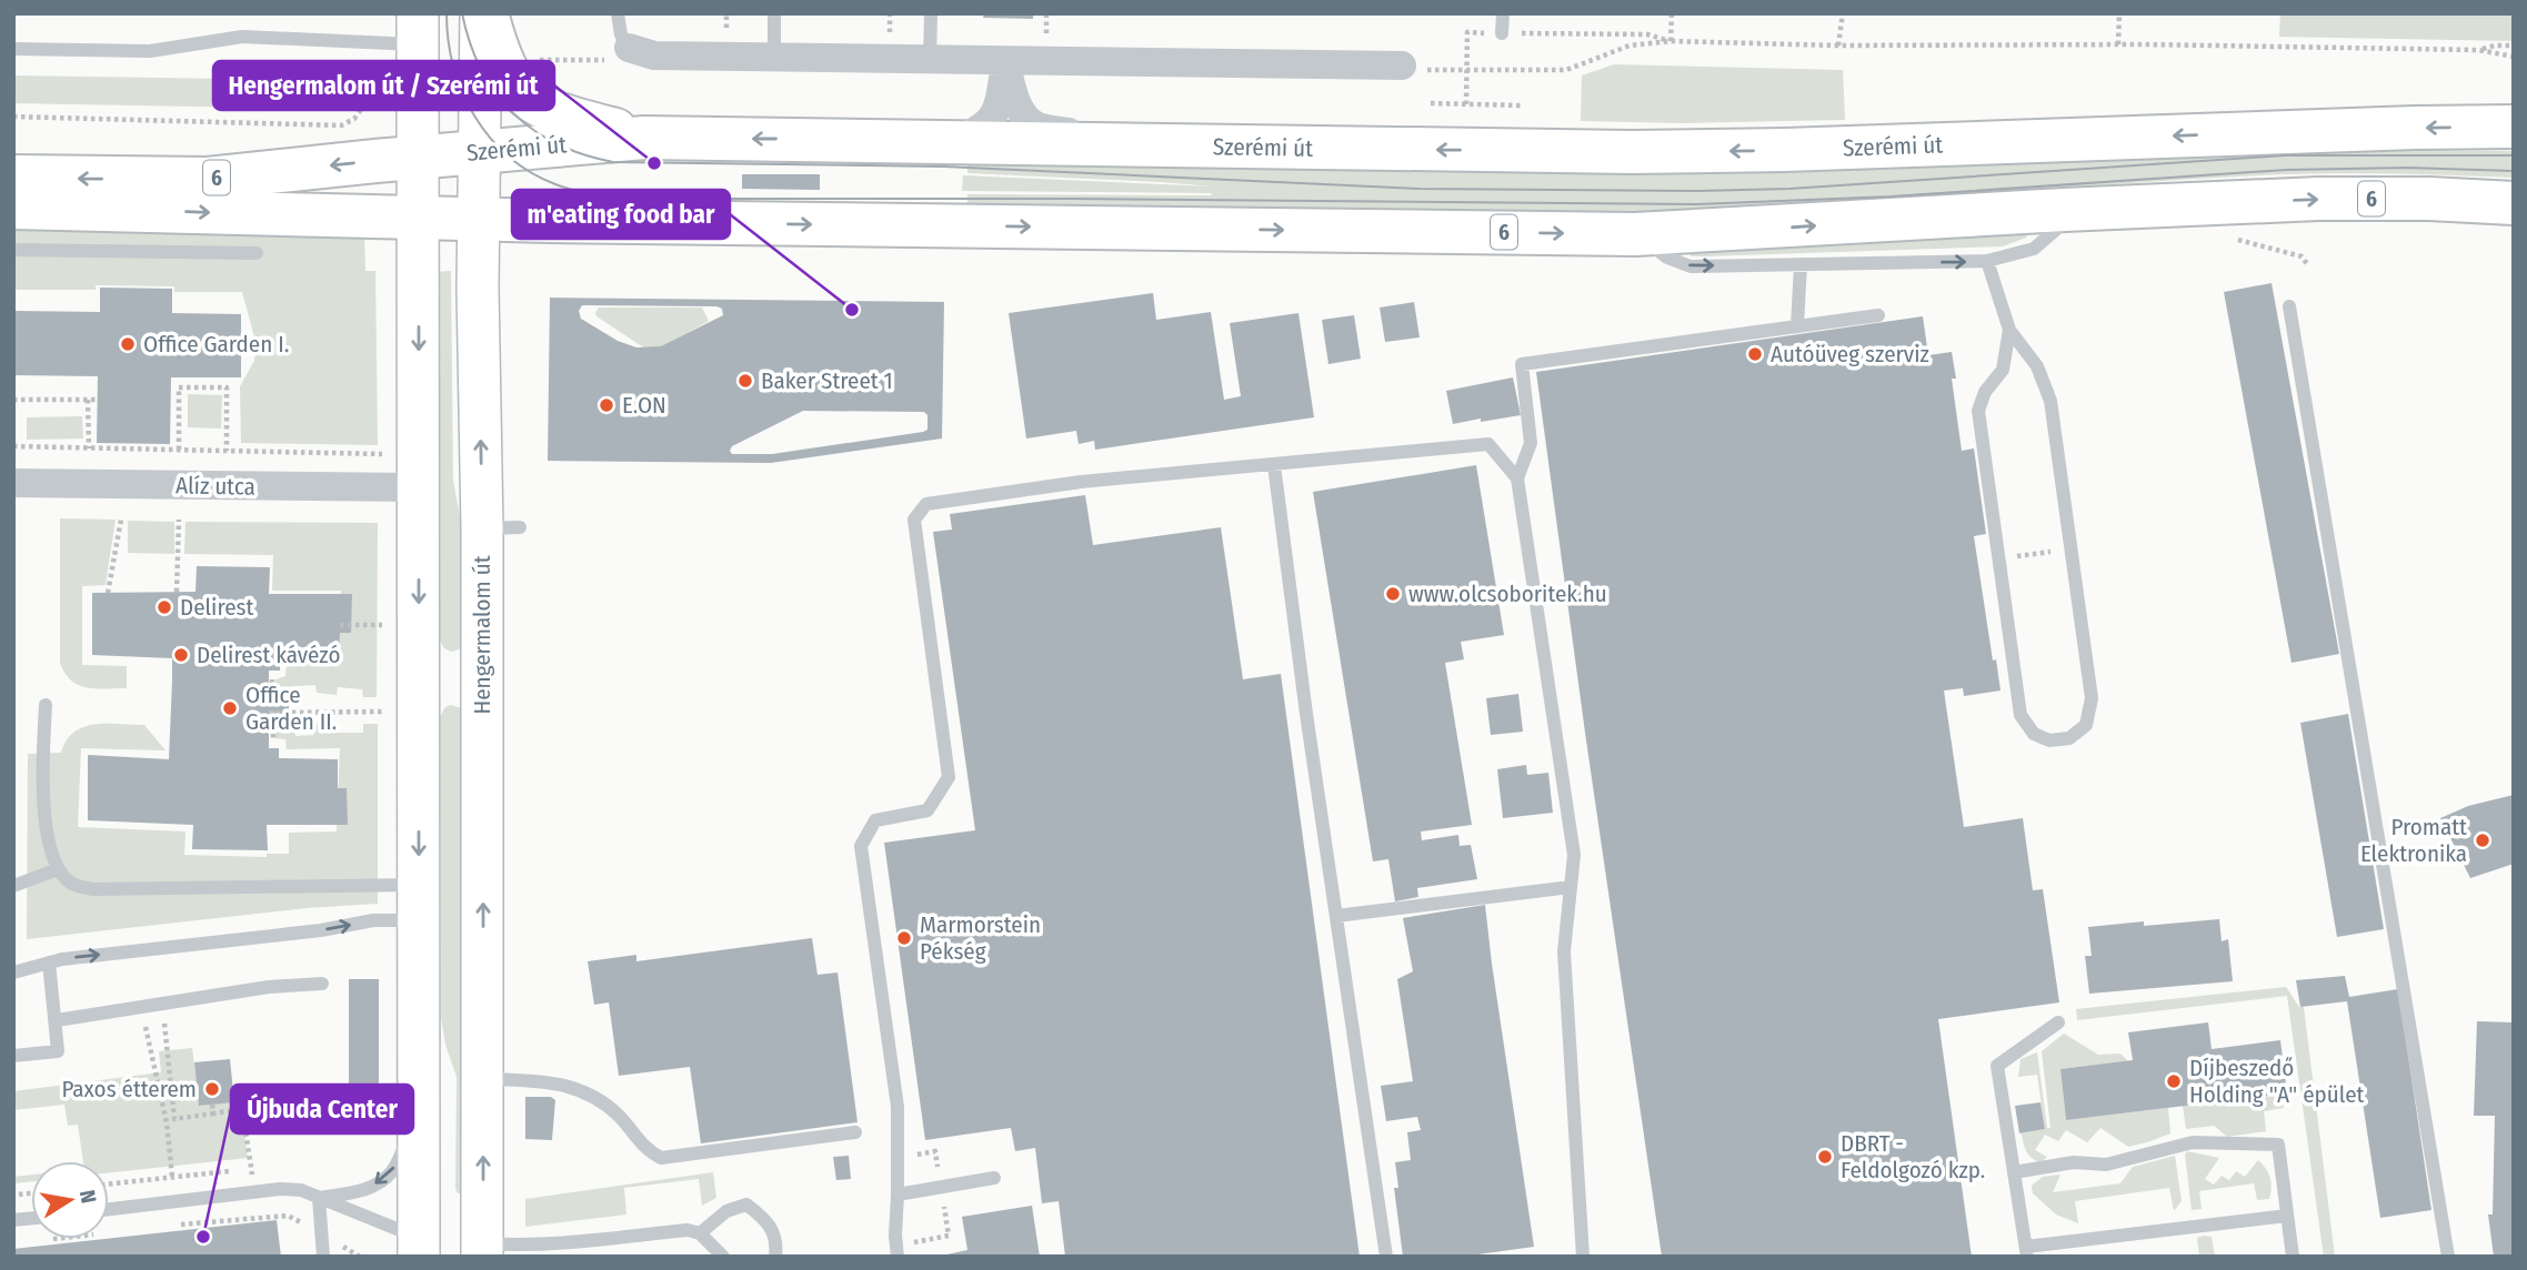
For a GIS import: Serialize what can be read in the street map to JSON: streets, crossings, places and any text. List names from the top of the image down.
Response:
{
  "streets": {
    "main road": ["Szerémi út", "6", "Hengermalom út"],
    "street": ["Alíz utca"]
  },
  "crossings": [
    ["Szerémi út", "Hengermalom út"],
    ["6", "Hengermalom út"]
  ],
  "places": [
    "Hengermalom út / Szerémi út",
    "m'eating food bar",
    "Office Garden I.",
    "Autóüveg szerviz",
    "Baker Street 1",
    "E.ON",
    "www.olcsoboritek.hu",
    "Delirest",
    "Delirest kávézó",
    "Office Garden II.",
    "Promatt Elektronika",
    "Marmorstein Pékség",
    "Díjbeszedő Holding \"A\" épület",
    "Paxos étterem",
    "DBRT - Feldolgozó kzp.",
    "Újbuda Center"
  ],
  "north": "right"
}
